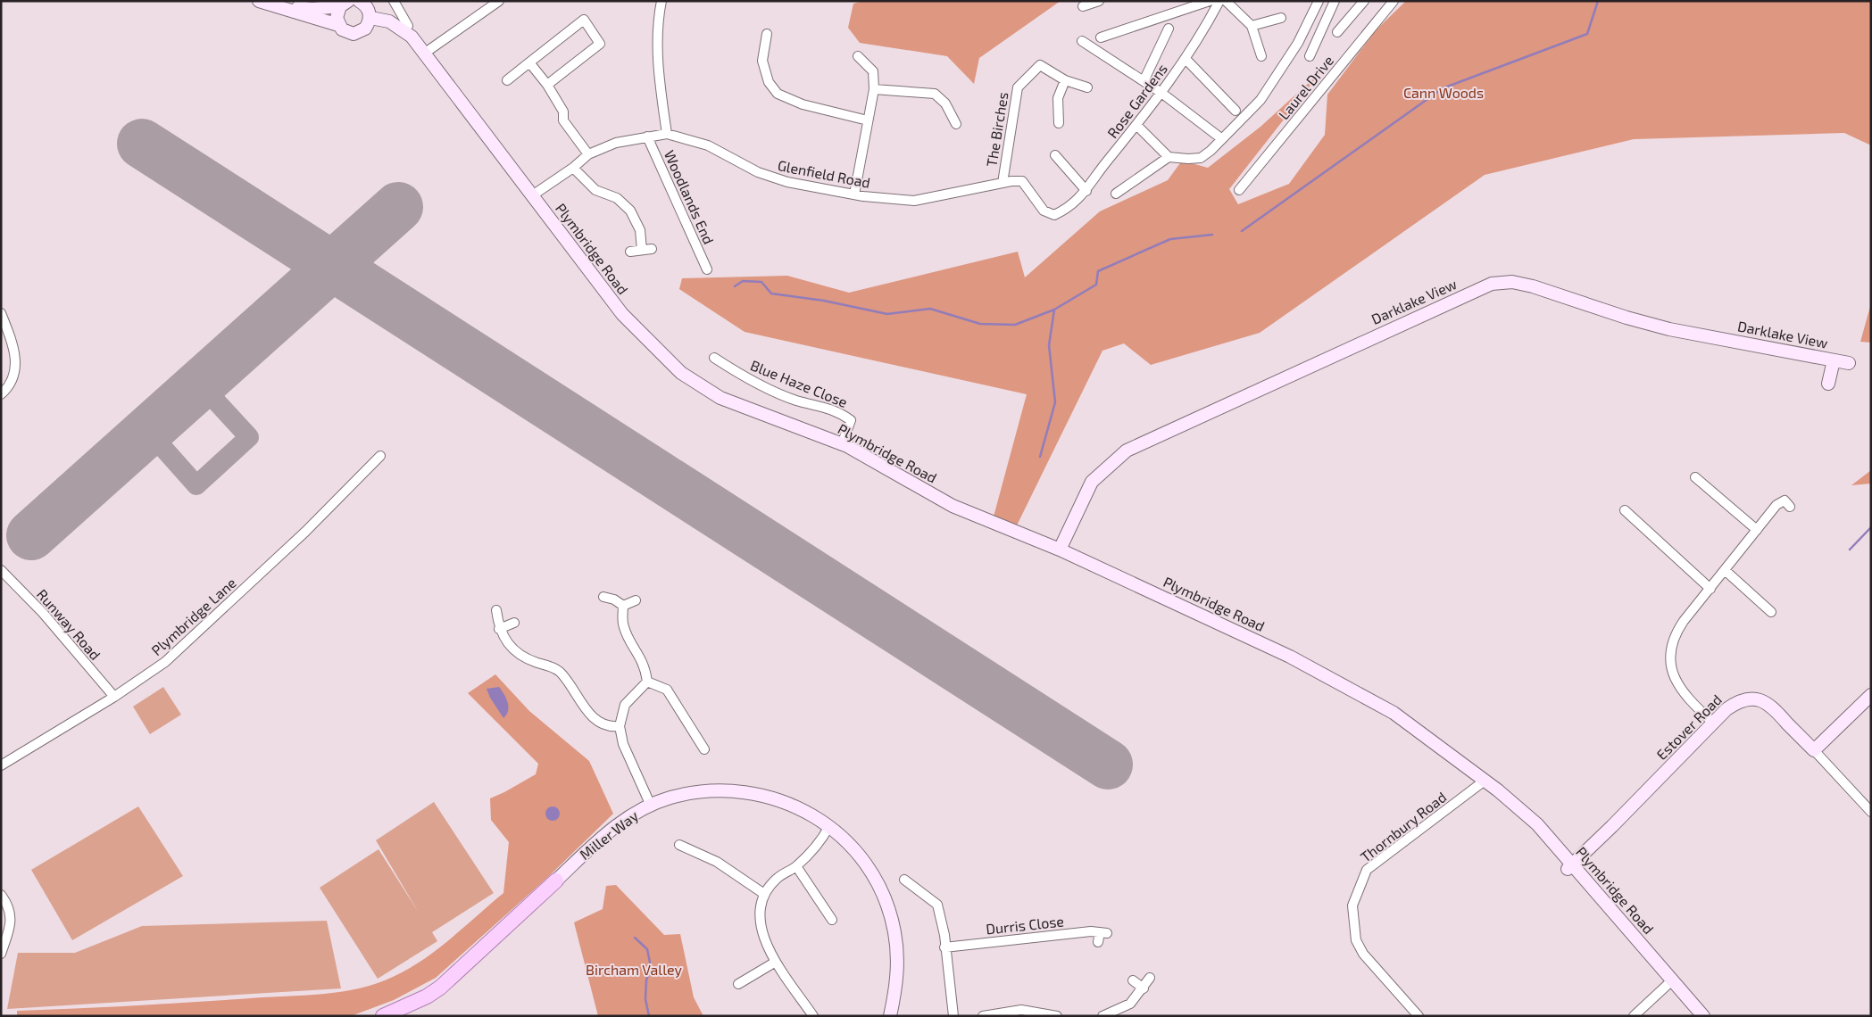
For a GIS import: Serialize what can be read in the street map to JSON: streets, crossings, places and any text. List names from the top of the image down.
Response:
{
  "streets": {
    "main road": [
      "Plymbridge Road",
      "Darklake View",
      "Estover Road",
      "Miller Way"
    ],
    "street": [
      "Laurel Drive",
      "Rose Gardens",
      "The Birches",
      "Glenfield Road",
      "Woodlands End",
      "Blue Haze Close",
      "Plymbridge Lane",
      "Runway Road",
      "Thornbury Road",
      "Durris Close"
    ]
  },
  "crossings": [
    ["Rose Gardens", "Glenfield Road"],
    ["The Birches", "Glenfield Road"],
    ["Glenfield Road", "Woodlands End"],
    ["Glenfield Road", "Plymbridge Road"],
    ["Plymbridge Road", "Darklake View"],
    ["Plymbridge Road", "Blue Haze Close"],
    ["Plymbridge Road", "Estover Road"],
    ["Plymbridge Road", "Thornbury Road"],
    ["Plymbridge Lane", "Runway Road"]
  ],
  "parks": ["Cann Woods", "Bircham Valley"]
}
